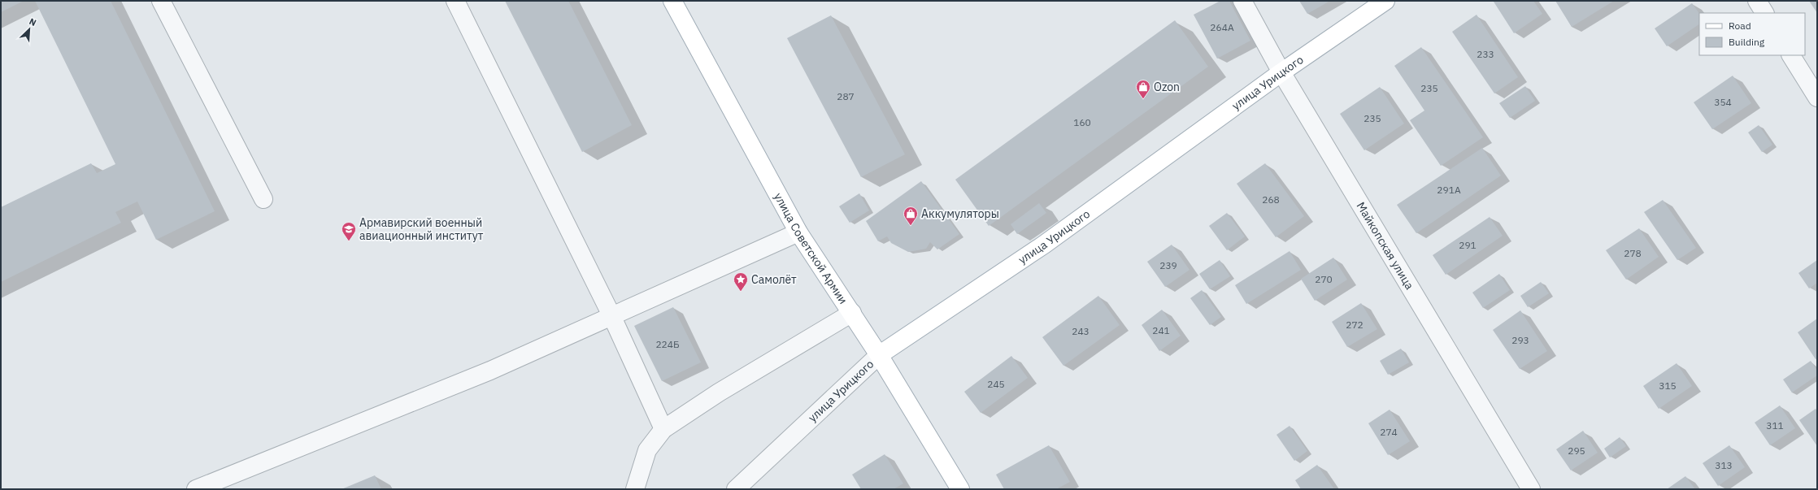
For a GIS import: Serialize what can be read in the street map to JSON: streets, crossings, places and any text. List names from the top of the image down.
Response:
{
  "streets": {
    "main road": ["улица Урицкого", "улица Советской Армии"],
    "street": ["Майкопская улица"]
  },
  "crossings": [
    ["улица Урицкого", "Майкопская улица"],
    ["улица Урицкого", "улица Советской Армии"]
  ],
  "places": {
    "shop": ["Ozon", "Аккумуляторы"],
    "school or university": ["Армавирский военный авиационный институт"],
    "place": ["Самолёт"]
  },
  "house_numbers": [
    "264А",
    "233",
    "235",
    "287",
    "354",
    "235",
    "160",
    "291А",
    "268",
    "291",
    "278",
    "239",
    "270",
    "272",
    "241",
    "243",
    "293",
    "224Б",
    "245",
    "315",
    "311",
    "274",
    "295",
    "313"
  ],
  "legend": ["Road", "Building"],
  "north": "top right"
}
